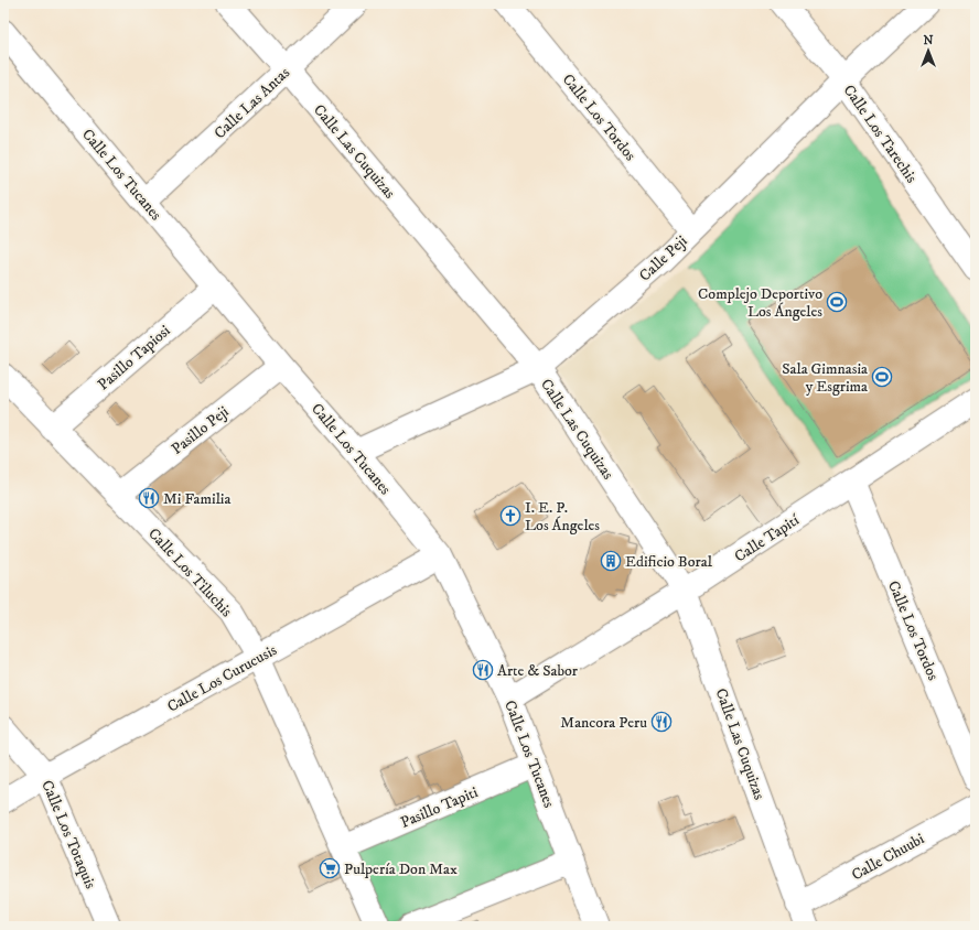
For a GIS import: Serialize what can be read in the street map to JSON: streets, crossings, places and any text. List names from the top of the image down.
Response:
{
  "streets": {
    "street": [
      "Calle Las Antas",
      "Calle Los Tordos",
      "Calle Los Tarechis",
      "Calle Las Cuquizas",
      "Calle Los Tucanes",
      "Calle Peji",
      "Pasillo Tapiosi",
      "Pasillo Peji",
      "Calle Tapití",
      "Calle Los Tiluchis",
      "Calle Los Curucusis",
      "Pasillo Tapiti",
      "Calle Los Totaquis",
      "Calle Chuubi"
    ]
  },
  "crossings": [
    ["Calle Las Antas", "Calle Las Cuquizas"],
    ["Calle Las Antas", "Calle Los Tucanes"],
    ["Calle Los Tordos", "Calle Peji"],
    ["Calle Los Tordos", "Calle Tapití"],
    ["Calle Los Tarechis", "Calle Peji"],
    ["Calle Las Cuquizas", "Calle Peji"],
    ["Calle Las Cuquizas", "Calle Tapití"],
    ["Calle Las Cuquizas", "Calle Chuubi"],
    ["Calle Los Tucanes", "Calle Peji"],
    ["Calle Los Tucanes", "Pasillo Tapiosi"],
    ["Calle Los Tucanes", "Pasillo Peji"],
    ["Calle Los Tucanes", "Calle Tapití"],
    ["Calle Los Tucanes", "Calle Los Curucusis"],
    ["Calle Los Tucanes", "Pasillo Tapiti"],
    ["Pasillo Tapiosi", "Calle Los Tiluchis"],
    ["Pasillo Peji", "Calle Los Tiluchis"],
    ["Calle Los Tiluchis", "Calle Los Curucusis"],
    ["Calle Los Tiluchis", "Pasillo Tapiti"],
    ["Calle Los Curucusis", "Calle Los Totaquis"]
  ],
  "places": {
    "sports": ["Complejo Deportivo Los Ángeles", "Sala Gimnasia y Esgrima"],
    "restaurant": ["Mi Familia", "Arte & Sabor", "Mancora Peru"],
    "church": ["I. E. P. Los Ángeles"],
    "building": ["Edificio Boral"],
    "supermarket": ["Pulpería Don Max"]
  },
  "north": "top"
}
